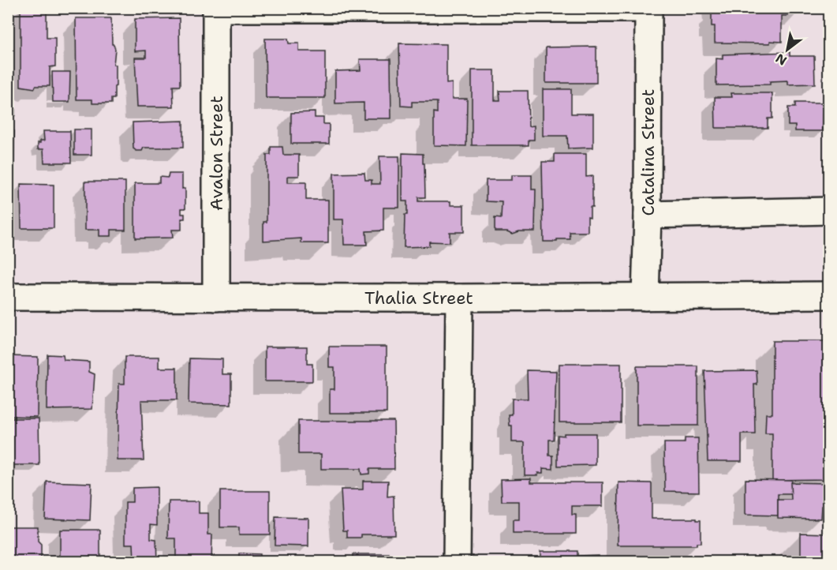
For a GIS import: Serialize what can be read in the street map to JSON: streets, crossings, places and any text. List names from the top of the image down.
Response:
{
  "streets": {
    "street": ["Catalina Street", "Avalon Street", "Thalia Street"]
  },
  "crossings": [
    ["Catalina Street", "Thalia Street"],
    ["Avalon Street", "Thalia Street"]
  ],
  "north": "bottom left"
}
